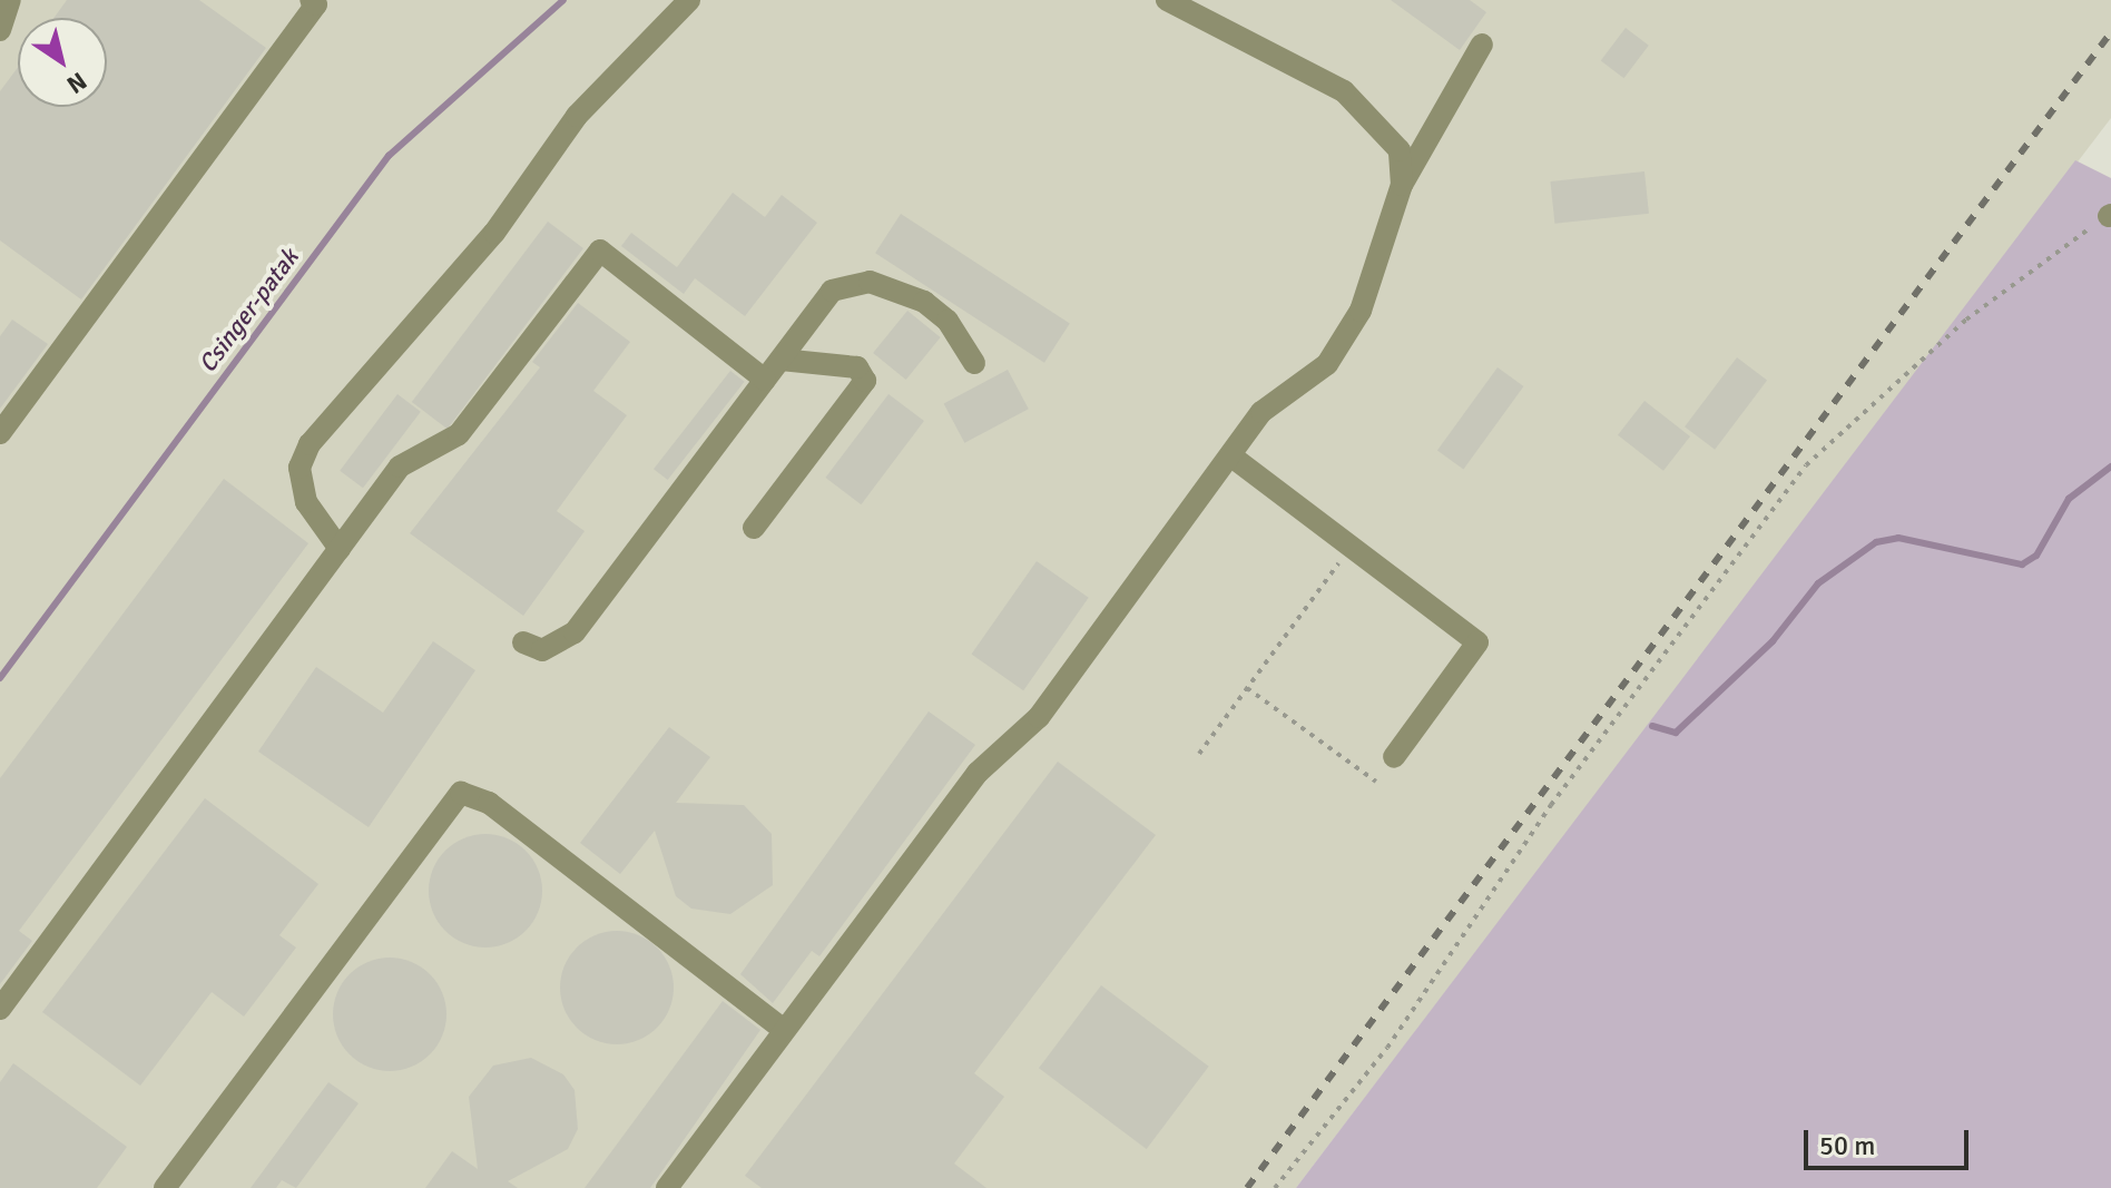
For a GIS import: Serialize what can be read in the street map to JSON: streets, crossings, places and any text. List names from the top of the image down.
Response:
{
  "water": ["Csinger-patak"],
  "scale_bar": "50 m",
  "north": "bottom right"
}
